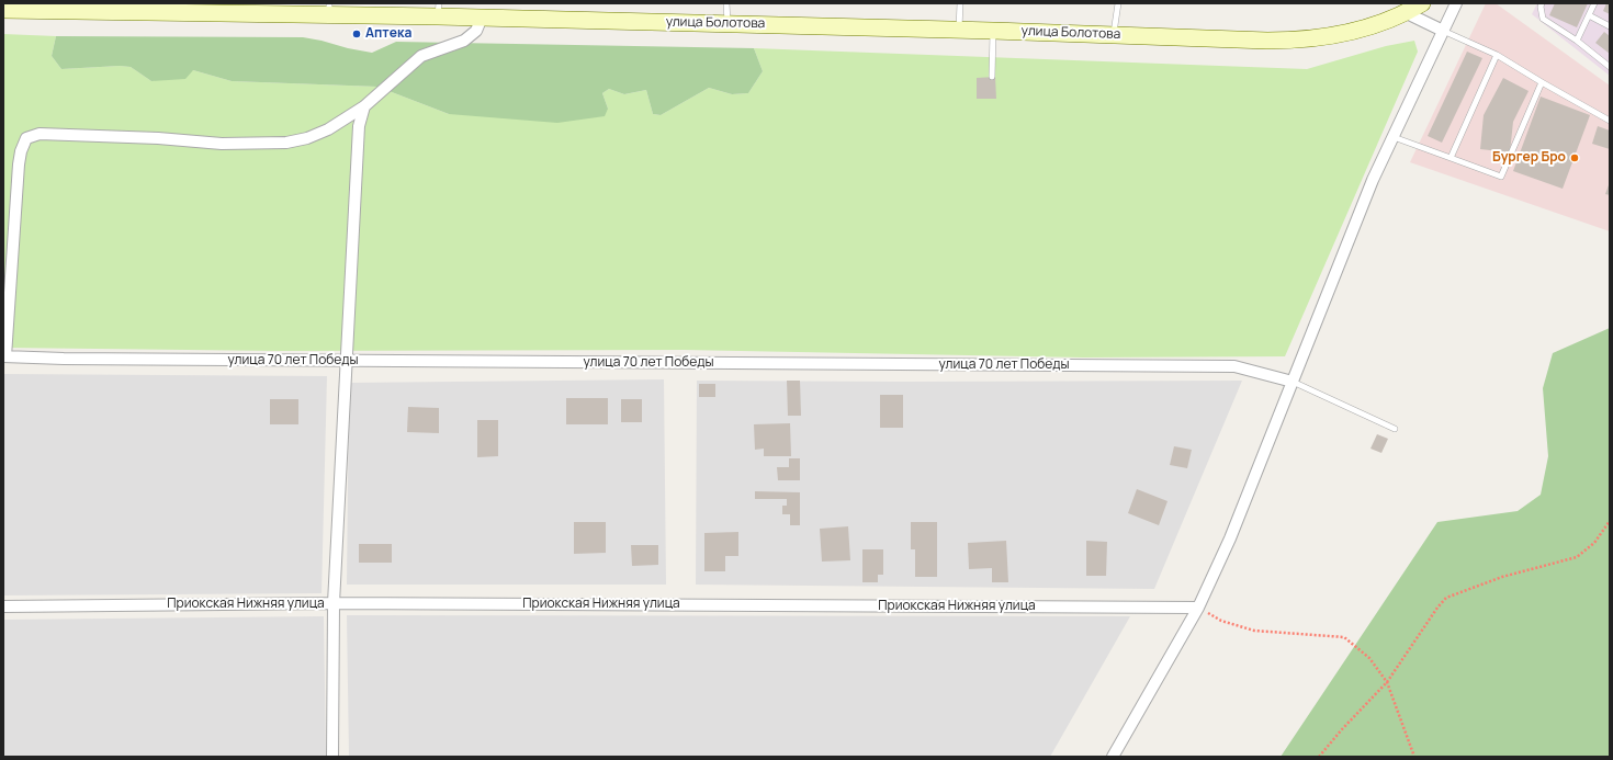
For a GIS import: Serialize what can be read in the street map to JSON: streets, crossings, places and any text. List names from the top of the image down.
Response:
{
  "streets": {
    "main road": ["улица Болотова"],
    "street": ["улица 70 лет Победы", "Приокская Нижняя улица"]
  },
  "places": ["Аптека", "Бургер Бро"]
}
